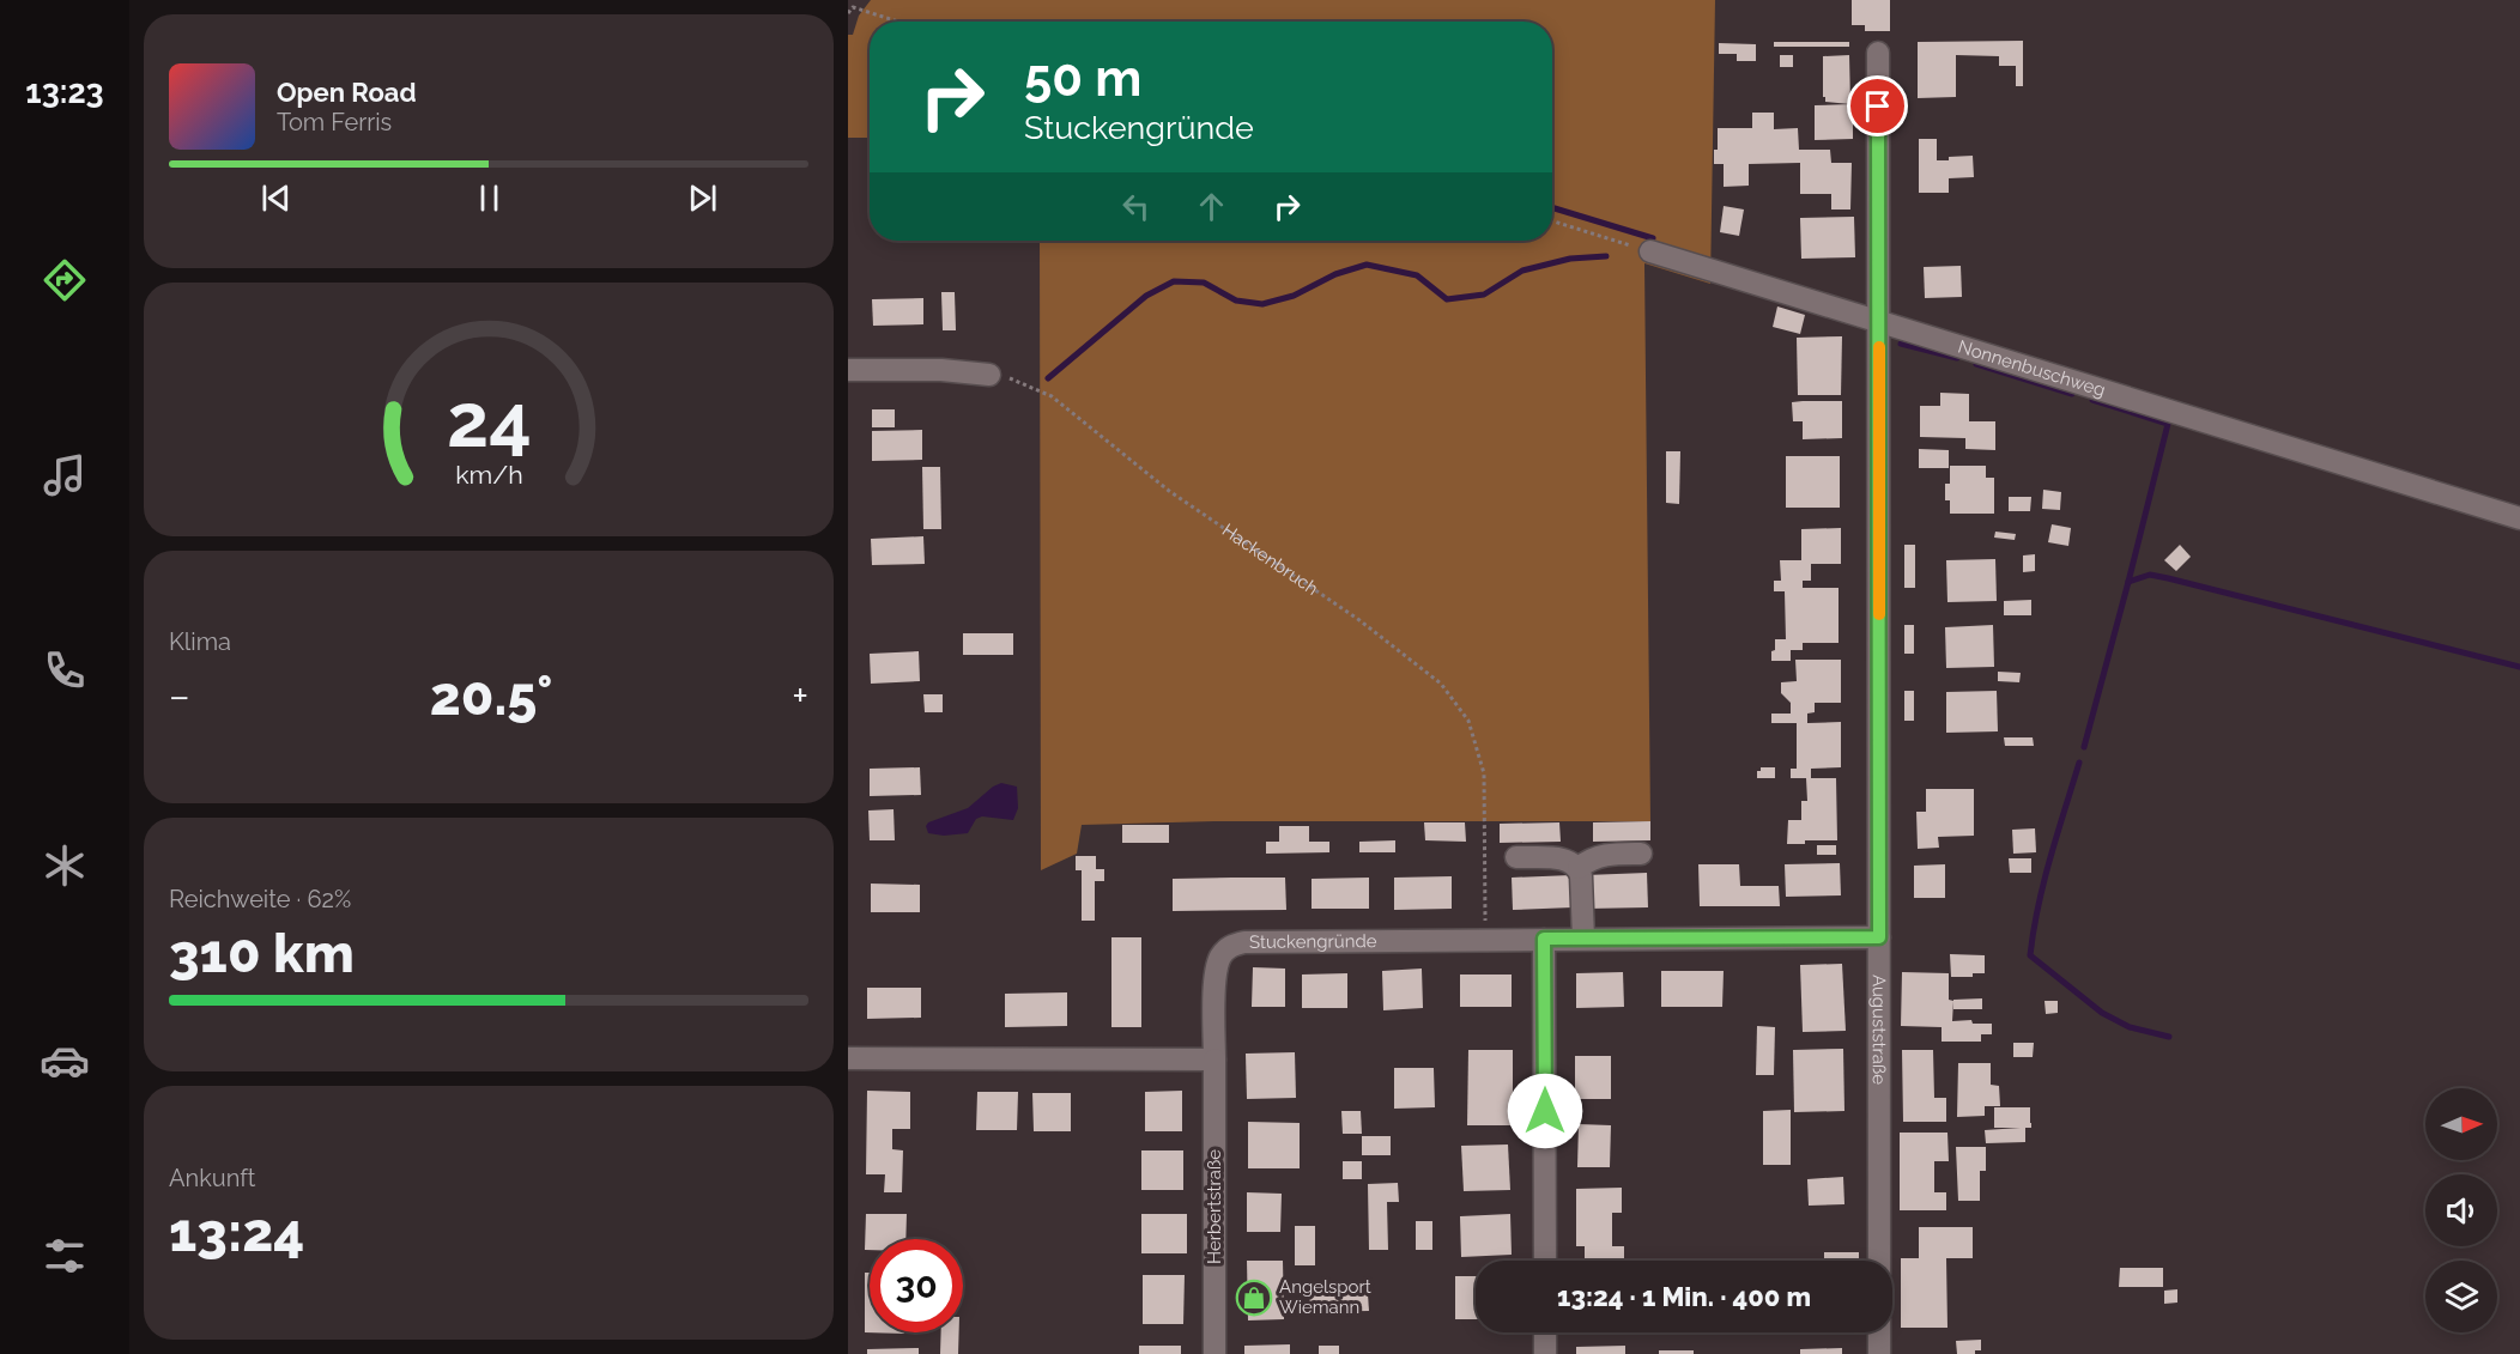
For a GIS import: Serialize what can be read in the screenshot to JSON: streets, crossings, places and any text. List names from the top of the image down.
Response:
{
  "streets": {
    "street": [
      "Nonnenbuschweg",
      "Stuckengründe",
      "Auguststraße",
      "Herbertstraße"
    ],
    "path": ["Hackenbruch"]
  },
  "crossings": [
    ["Nonnenbuschweg", "Auguststraße"],
    ["Hackenbruch", "Stuckengründe"],
    ["Stuckengründe", "Auguststraße"],
    ["Stuckengründe", "Herbertstraße"]
  ],
  "places": {
    "shop": ["Angelsport Wiemann"]
  },
  "north": "right",
  "page": {
    "tabs": "13:23",
    "turn": ["50 m", "Stuckengründe"],
    "song": ["Open Road", "Tom Ferris"],
    "tile": [
      "Klima",
      ["Reichweite · 62%", "310 km"],
      ["Ankunft", "13:24"]
    ],
    "heat": ["−", "20.5°", "+"],
    "limit": "30",
    "trip": "13:24 · 1 Min. · 400 m",
    "gauge": ["24", "km/h"]
  }
}
